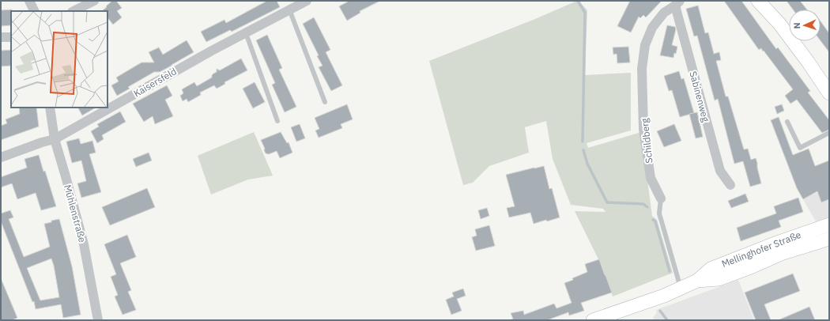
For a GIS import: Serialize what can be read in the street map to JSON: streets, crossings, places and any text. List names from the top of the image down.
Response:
{
  "streets": {
    "main road": ["Mellinghofer Straße"],
    "street": [
      "Kaisersfeld",
      "Sabinenweg",
      "Schildberg",
      "Mühlenstraße"
    ]
  },
  "crossings": [
    ["Kaisersfeld", "Mühlenstraße"],
    ["Sabinenweg", "Schildberg"],
    ["Schildberg", "Mellinghofer Straße"]
  ],
  "north": "left"
}
